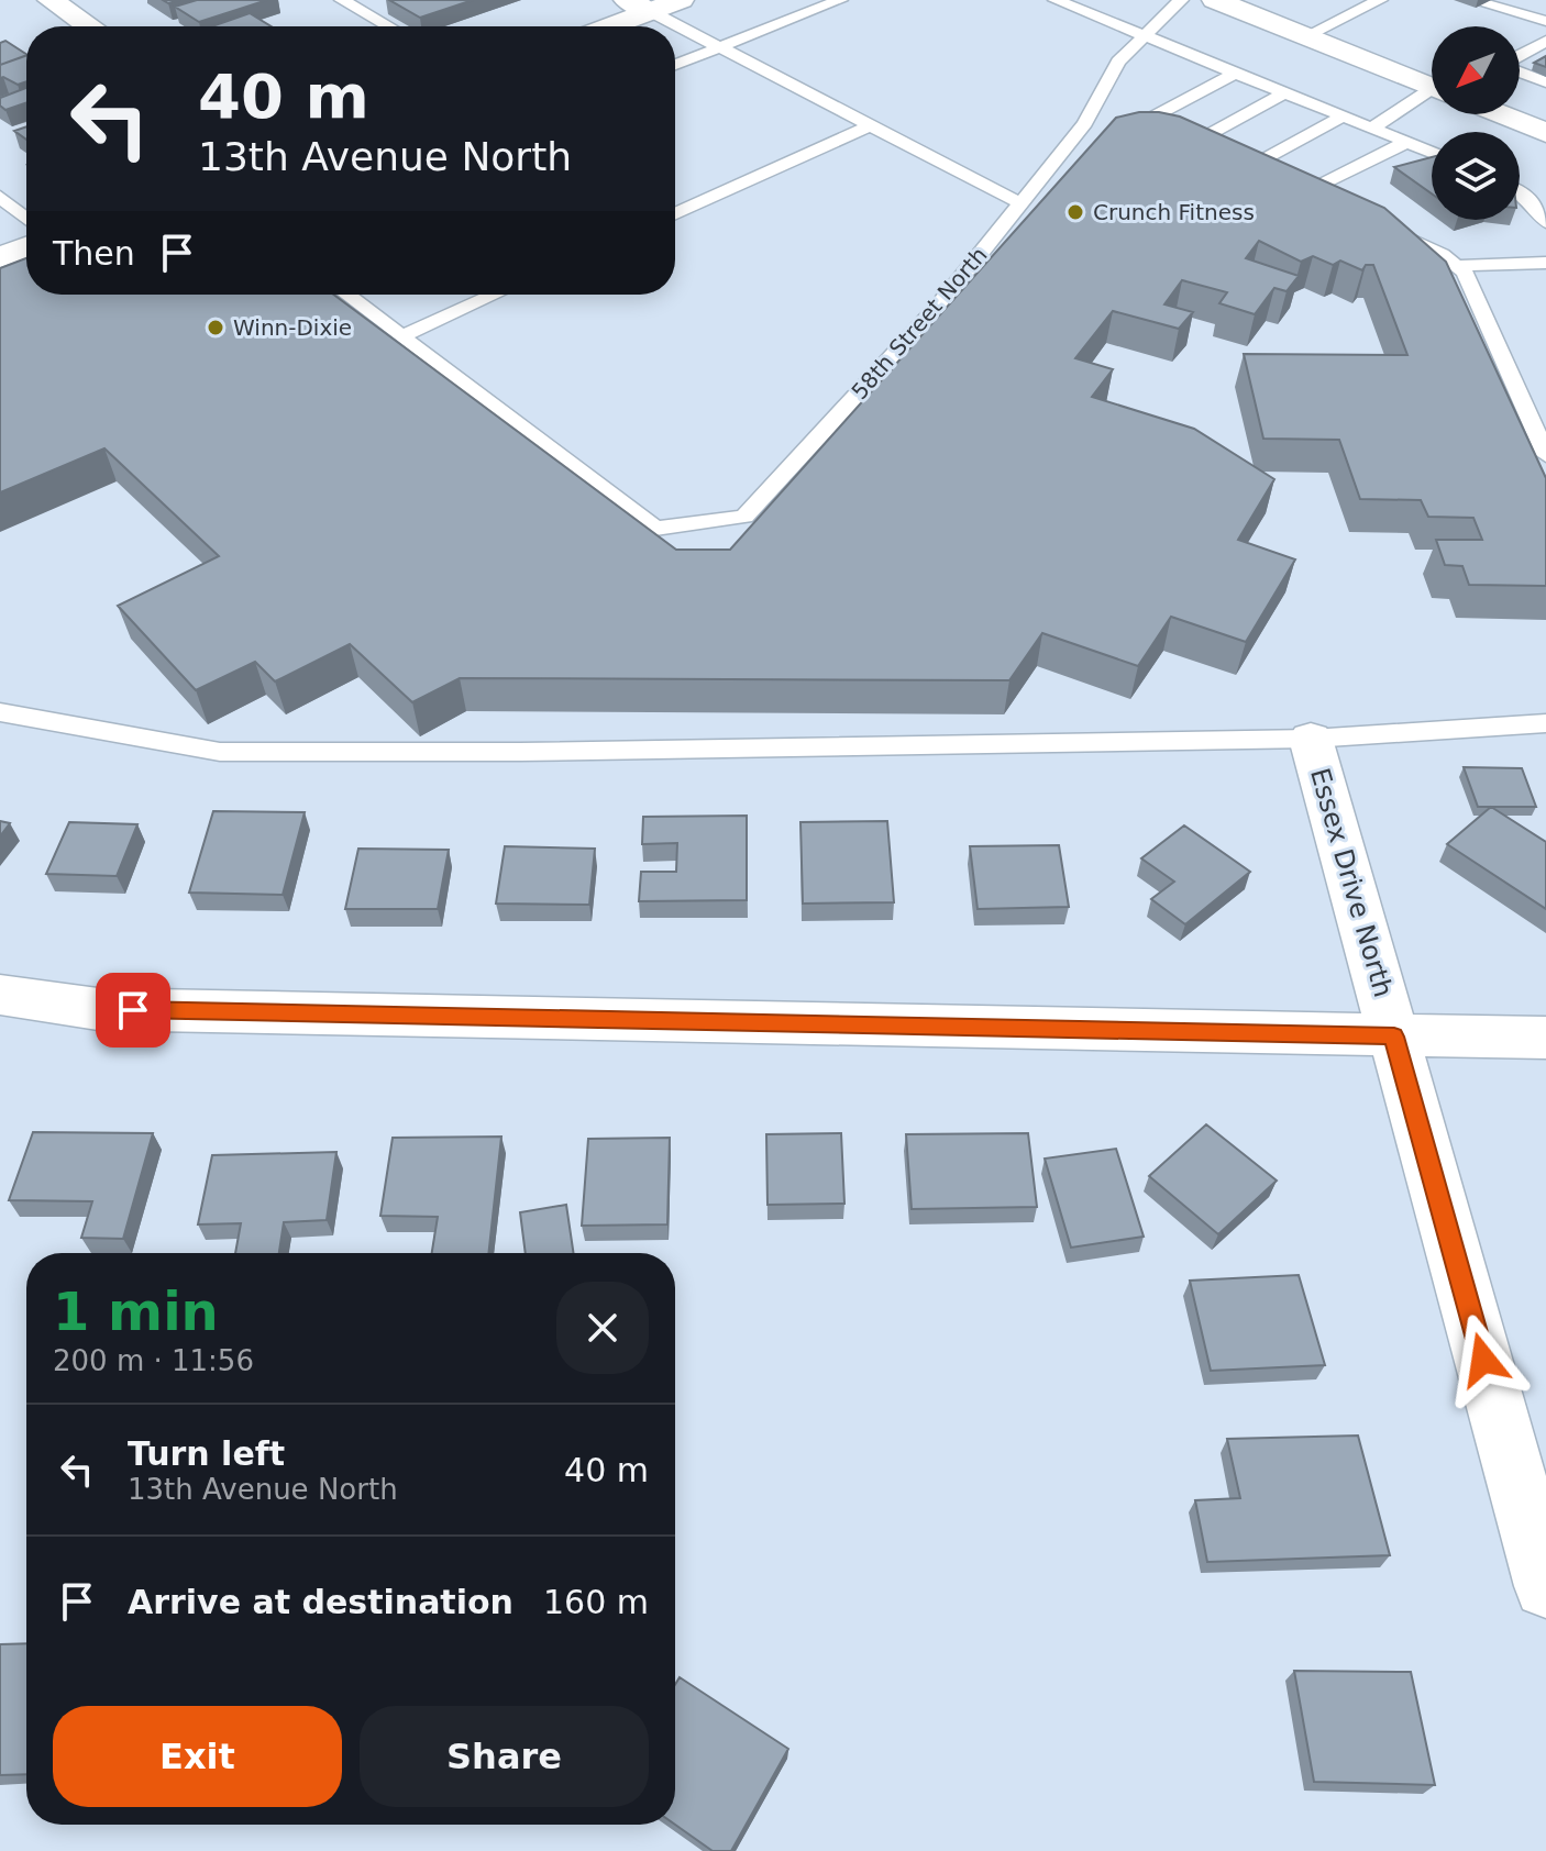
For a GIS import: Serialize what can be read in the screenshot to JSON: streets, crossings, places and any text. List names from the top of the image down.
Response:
{
  "streets": {
    "street": ["Essex Drive North"],
    "lane": ["58th Street North"]
  },
  "places": ["Crunch Fitness", "Winn-Dixie"],
  "north": "bottom left",
  "page": {
    "turn": ["40 m", "13th Avenue North"],
    "then": "Then",
    "heading": ["1 min", "200 m · 11:56"],
    "list": [
      {
        "name": "Turn left",
        "note": "13th Avenue North",
        "value": "40 m"
      },
      {
        "name": "Arrive at destination",
        "value": "160 m"
      }
    ],
    "buttons": ["Exit", "Share"]
  }
}
